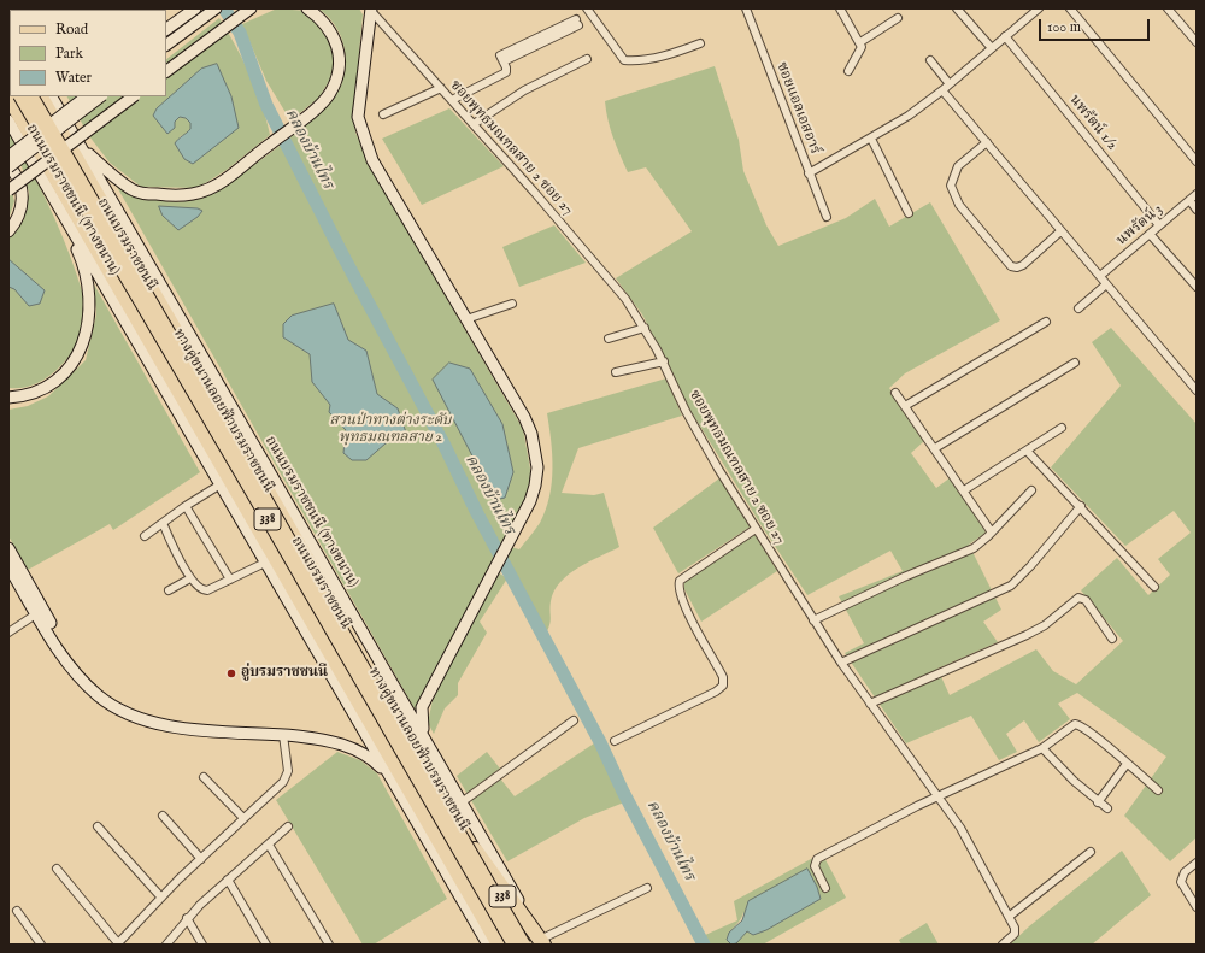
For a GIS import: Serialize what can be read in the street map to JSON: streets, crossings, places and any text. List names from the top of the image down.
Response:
{
  "streets": {
    "highway": ["ถนนบรมราชชนนี", "338"],
    "main road": ["ถนนบรมราชชนนี (ทางขนาน)", "ทางคู่ขนานลอยฟ้าบรมราชชนนี"],
    "street": [
      "ซอยแอลเอสอาร์",
      "นพรัตน์ 1/2",
      "ซอยพุทธมณฑลสาย 2 ซอย 27",
      "นพรัตน์ 3"
    ]
  },
  "crossings": [
    ["นพรัตน์ 1/2", "นพรัตน์ 3"],
    ["ถนนบรมราชชนนี (ทางขนาน)", "ถนนบรมราชชนนี"]
  ],
  "water": ["คลองบ้านไทร"],
  "parks": ["สวนป่าทางต่างระดับ พุทธมณฑลสาย 2"],
  "places": ["อู่บรมราชชนนี"],
  "legend": ["Road", "Park", "Water"],
  "scale_bar": "100 m"
}
